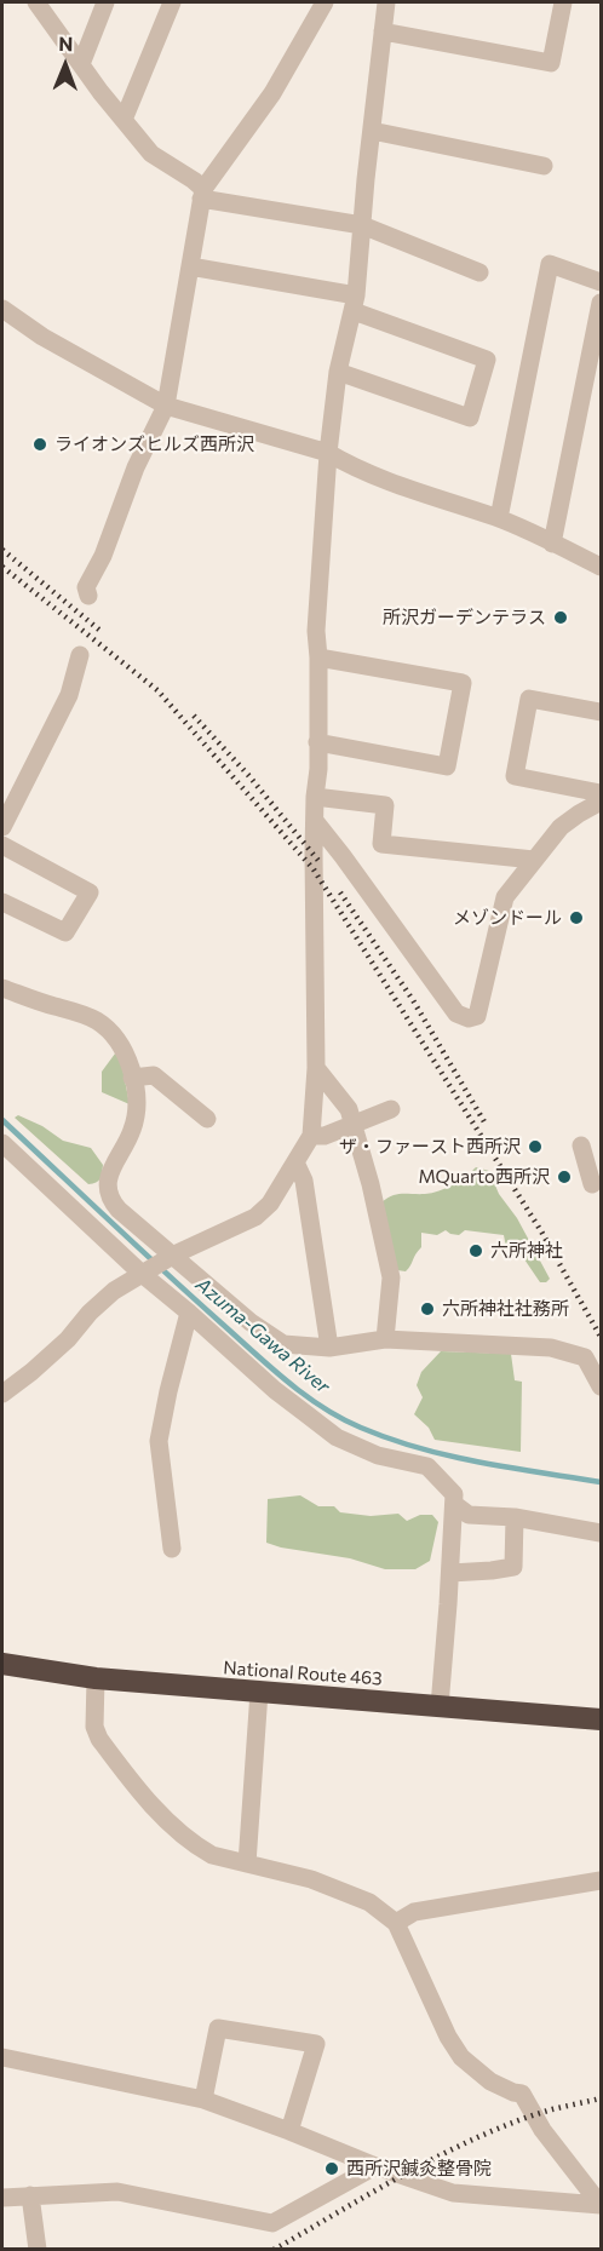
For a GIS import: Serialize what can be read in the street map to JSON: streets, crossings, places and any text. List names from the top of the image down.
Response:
{
  "streets": {
    "highway": ["National Route 463"]
  },
  "water": ["Azuma-Gawa River"],
  "places": [
    "ライオンズヒルズ西所沢",
    "所沢ガーデンテラス",
    "メゾンドール",
    "ザ・ファースト西所沢",
    "MQuarto西所沢",
    "六所神社",
    "六所神社社務所",
    "西所沢鍼灸整骨院"
  ],
  "north": "top"
}
